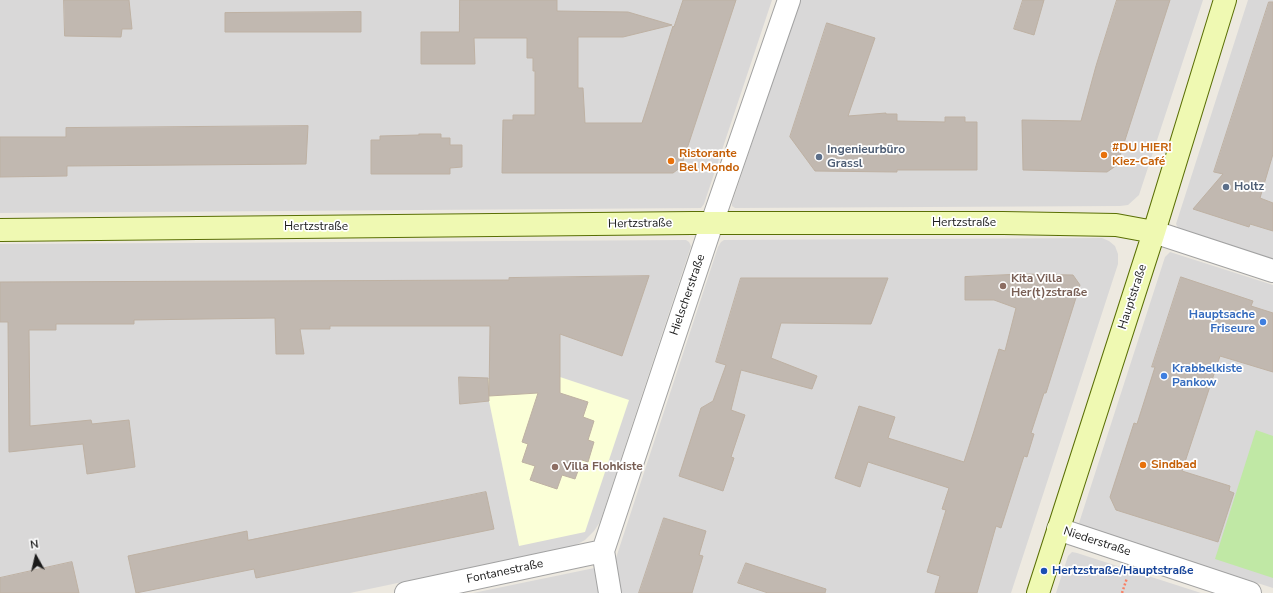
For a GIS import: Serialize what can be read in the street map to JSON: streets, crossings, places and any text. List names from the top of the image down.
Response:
{
  "streets": {
    "street": [
      "Hertzstraße",
      "Hielscherstraße",
      "Hauptstraße",
      "Niederstraße",
      "Fontanestraße"
    ]
  },
  "crossings": [
    ["Hertzstraße", "Hielscherstraße"],
    ["Hertzstraße", "Hauptstraße"],
    ["Hielscherstraße", "Fontanestraße"],
    ["Hauptstraße", "Niederstraße"]
  ],
  "places": [
    "#DU HIER! Kiez-Café",
    "Ingenieurbüro Grassl",
    "Ristorante Bel Mondo",
    "Holtz",
    "Kita Villa Her(t)zstraße",
    "Hauptsache Friseure",
    "Krabbelkiste Pankow",
    "Sindbad",
    "Villa Flohkiste",
    "Hertzstraße/Hauptstraße"
  ],
  "north": "top"
}
